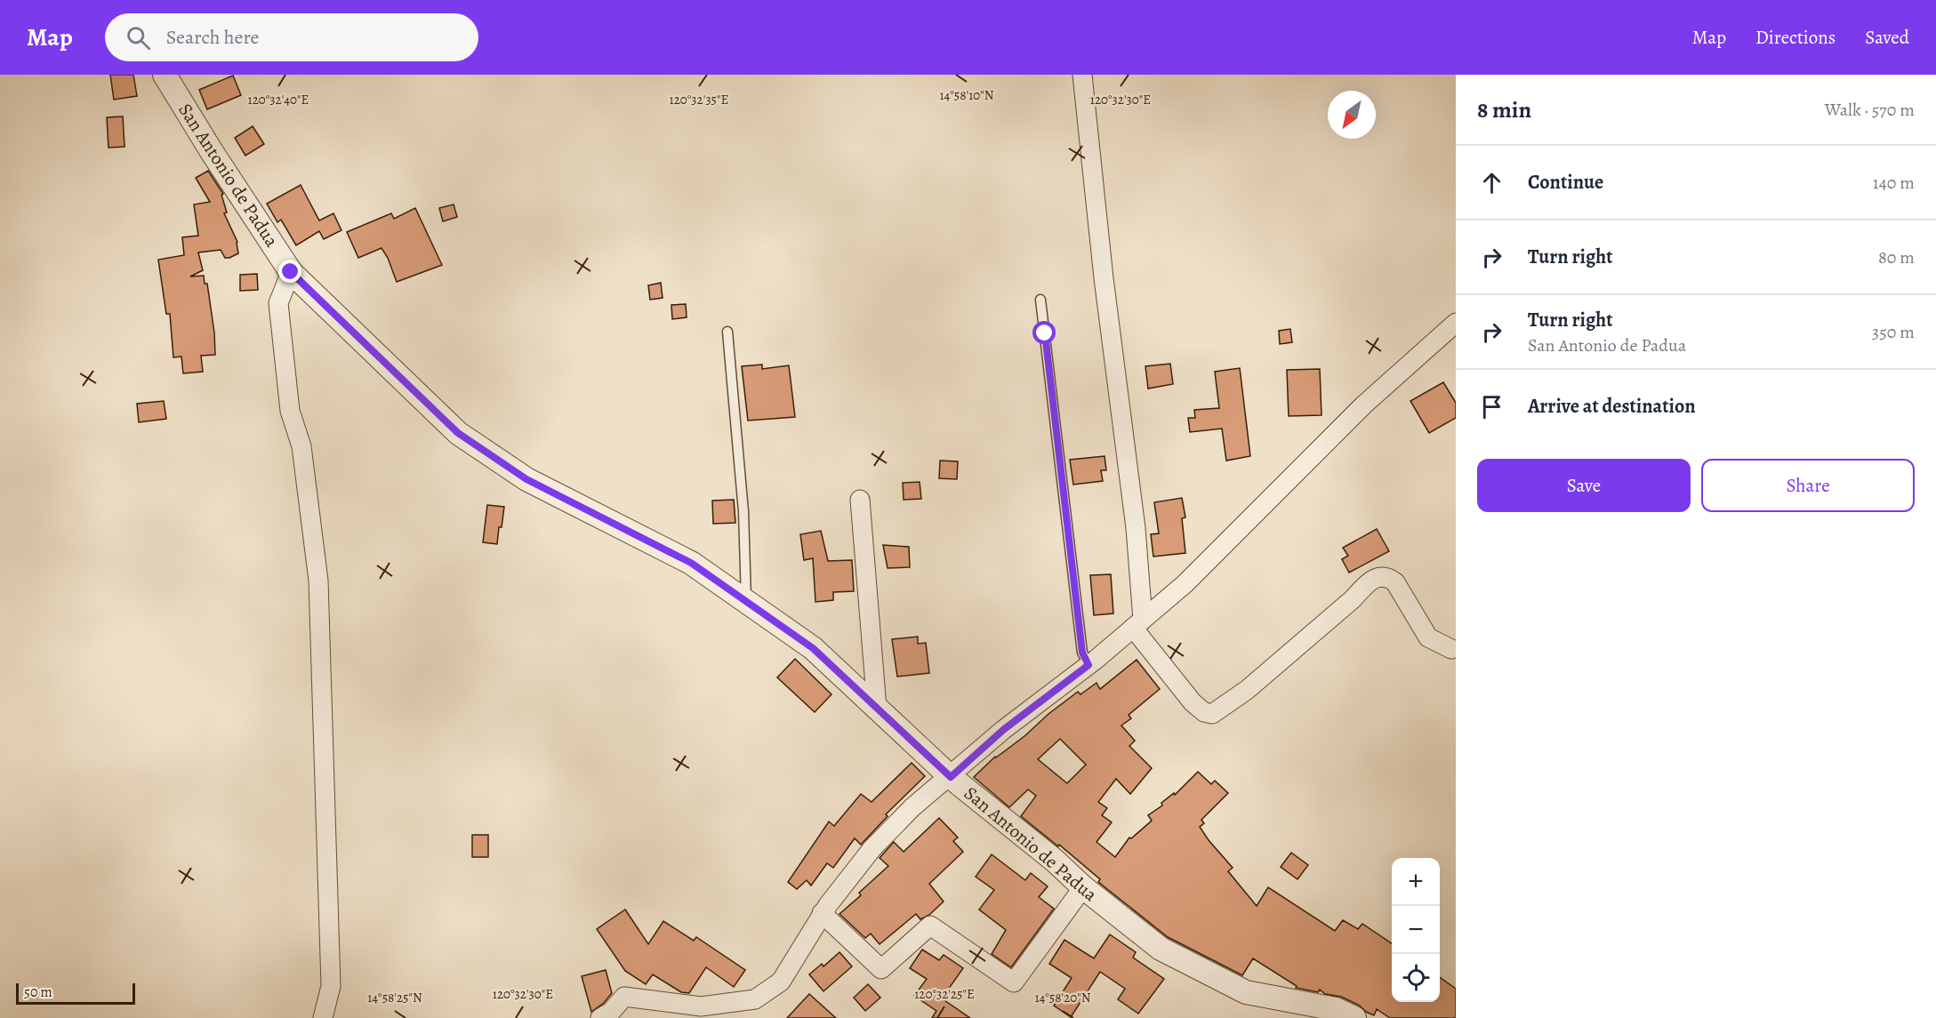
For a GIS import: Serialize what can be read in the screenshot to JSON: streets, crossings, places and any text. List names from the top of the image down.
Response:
{
  "streets": {
    "street": ["San Antonio de Padua"]
  },
  "scale_bar": "50 m",
  "north": "bottom left",
  "page": {
    "header": "Map",
    "search": "Search here",
    "nav": ["Map", "Directions", "Saved"],
    "heading": ["8 min", "Walk · 570 m"],
    "list": [
      ["Continue", "140 m"],
      ["Turn right", "80 m"],
      ["Turn right", "San Antonio de Padua", "350 m"],
      "Arrive at destination"
    ],
    "buttons": ["Save", "Share"],
    "map_buttons": ["+", "−"],
    "scale": "50 m"
  },
  "coordinates": [
    "14°58'10\"N",
    "120°32'40\"E",
    "120°32'35\"E",
    "120°32'30\"E",
    "120°32'25\"E",
    "14°58'25\"N",
    "14°58'20\"N"
  ]
}
